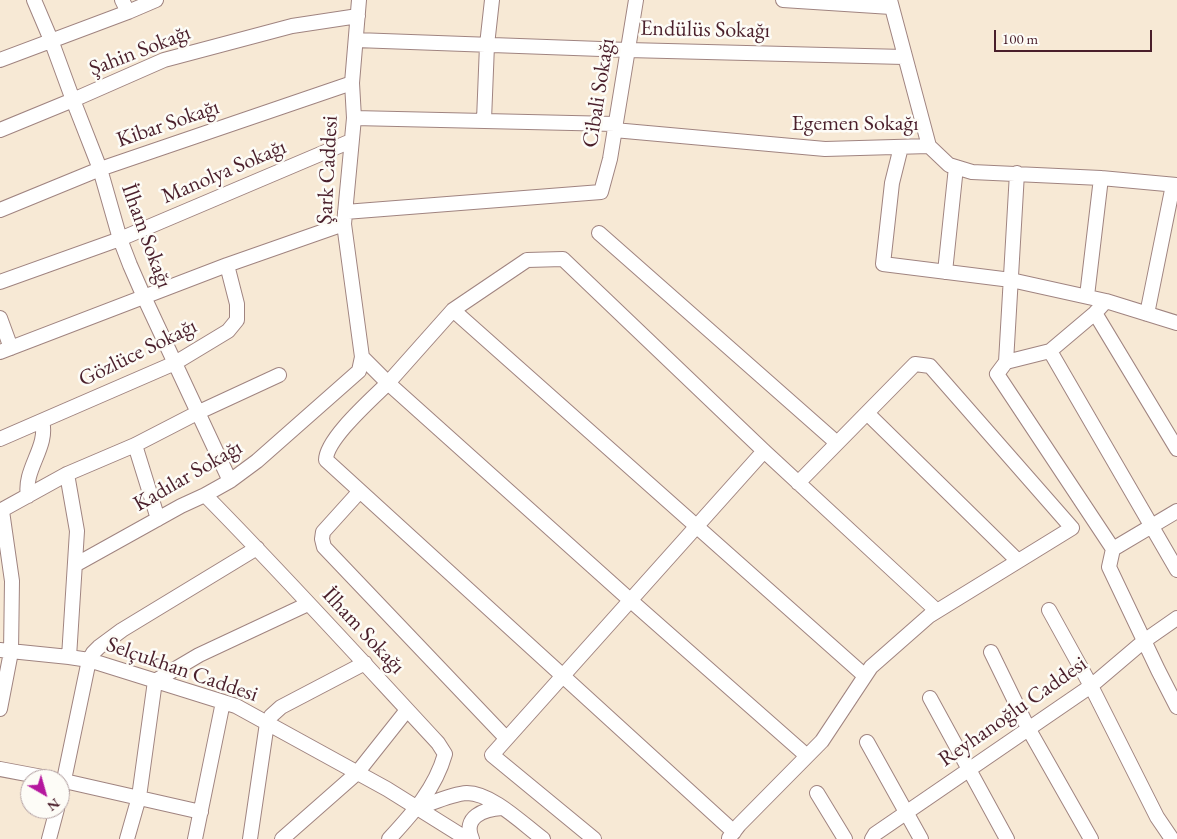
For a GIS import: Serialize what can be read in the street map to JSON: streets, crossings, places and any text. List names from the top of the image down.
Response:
{
  "streets": {
    "street": [
      "Endülüs Sokağı",
      "Şahin Sokağı",
      "Cibali Sokağı",
      "Kibar Sokağı",
      "Egemen Sokağı",
      "Şark Caddesi",
      "Manolya Sokağı",
      "İlham Sokağı",
      "Gözlüce Sokağı",
      "Kadılar Sokağı",
      "Selçukhan Caddesi",
      "Reyhanoğlu Caddesi"
    ]
  },
  "crossings": [
    ["Endülüs Sokağı", "Cibali Sokağı"],
    ["Endülüs Sokağı", "Şark Caddesi"],
    ["Şahin Sokağı", "Şark Caddesi"],
    ["Şahin Sokağı", "İlham Sokağı"],
    ["Cibali Sokağı", "Egemen Sokağı"],
    ["Cibali Sokağı", "Şark Caddesi"],
    ["Kibar Sokağı", "Şark Caddesi"],
    ["Kibar Sokağı", "İlham Sokağı"],
    ["Egemen Sokağı", "Şark Caddesi"],
    ["Şark Caddesi", "Manolya Sokağı"],
    ["Şark Caddesi", "Kadılar Sokağı"],
    ["Manolya Sokağı", "İlham Sokağı"],
    ["İlham Sokağı", "Gözlüce Sokağı"],
    ["İlham Sokağı", "Kadılar Sokağı"],
    ["İlham Sokağı", "Selçukhan Caddesi"]
  ],
  "scale_bar": "100 m",
  "north": "bottom right"
}
